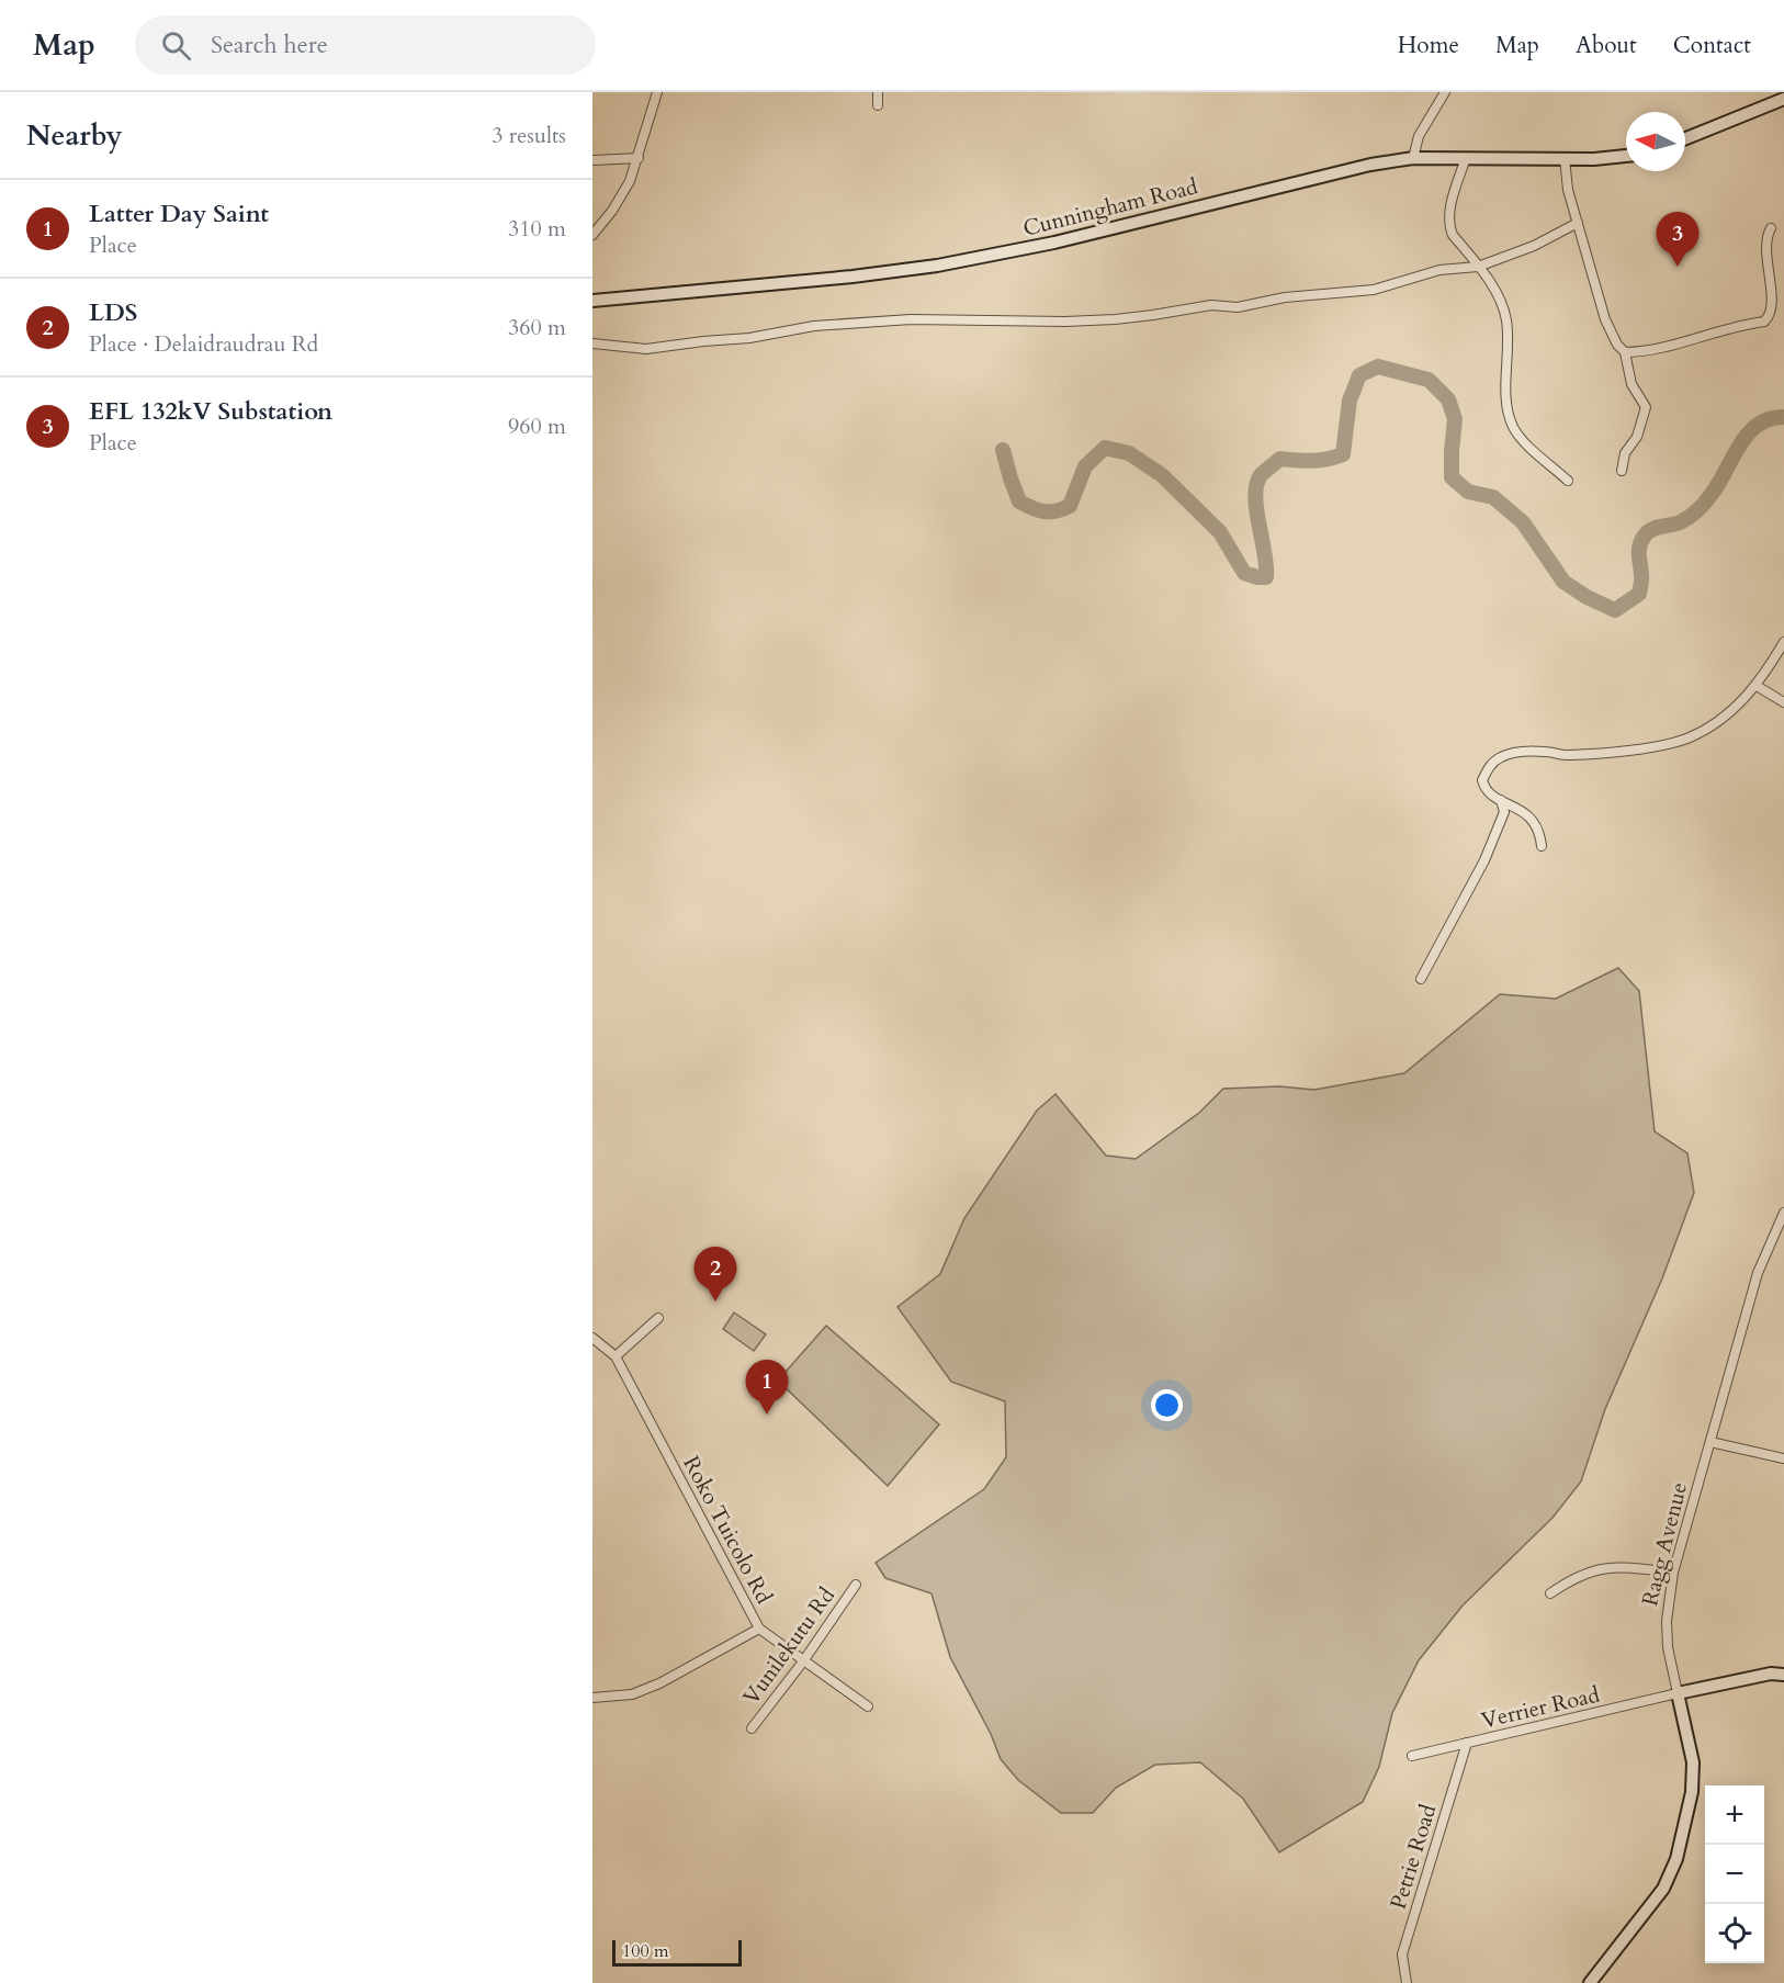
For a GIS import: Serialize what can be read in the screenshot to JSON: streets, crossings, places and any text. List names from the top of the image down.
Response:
{
  "streets": {
    "main road": ["Cunningham Road", "Ragg Avenue"],
    "street": [
      "Roko Tuicolo Rd",
      "Vunilekutu Rd",
      "Verrier Road",
      "Petrie Road"
    ]
  },
  "crossings": [
    ["Roko Tuicolo Rd", "Vunilekutu Rd"],
    ["Ragg Avenue", "Verrier Road"],
    ["Verrier Road", "Petrie Road"]
  ],
  "scale_bar": "100 m",
  "north": "left",
  "page": {
    "header": "Map",
    "search": "Search here",
    "nav": [
      "Home",
      "Map",
      "About",
      "Contact"
    ],
    "heading": ["Nearby", "3 results"],
    "list": [
      {
        "mark": "1",
        "name": "Latter Day Saint",
        "note": "Place",
        "value": "310 m"
      },
      {
        "mark": "2",
        "name": "LDS",
        "note": "Place · Delaidraudrau Rd",
        "value": "360 m"
      },
      {
        "mark": "3",
        "name": "EFL 132kV Substation",
        "note": "Place",
        "value": "960 m"
      }
    ],
    "pins": ["3", "2", "1"],
    "map_buttons": ["+", "−"],
    "scale": "100 m"
  }
}
